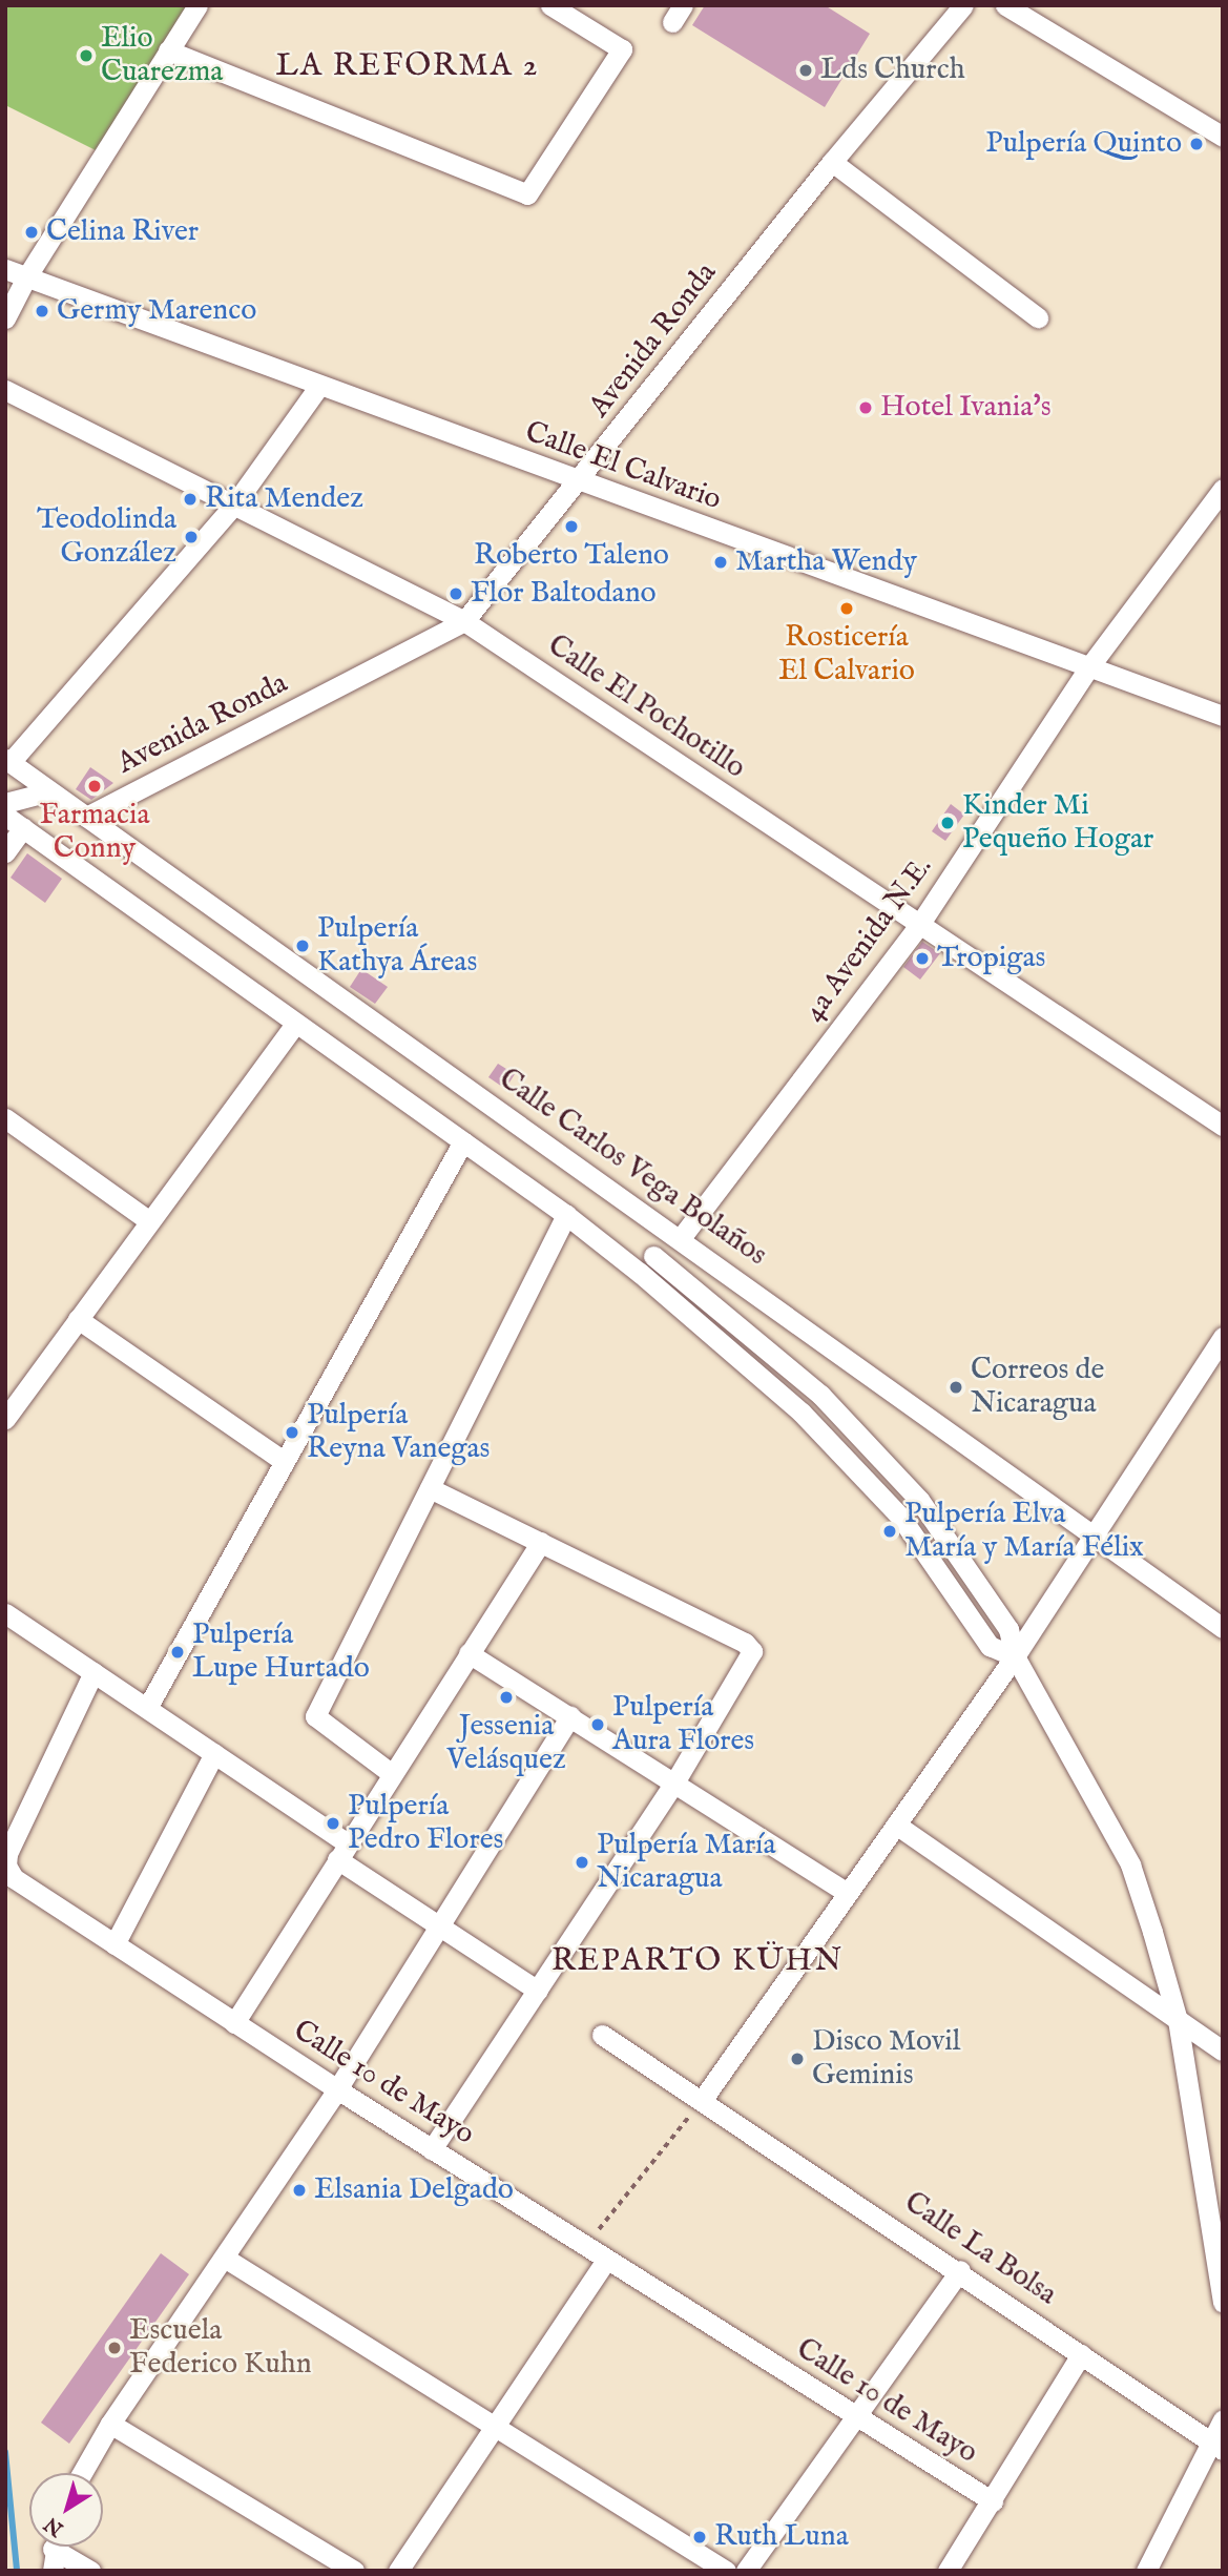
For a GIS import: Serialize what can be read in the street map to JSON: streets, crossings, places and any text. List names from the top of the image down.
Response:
{
  "streets": {
    "street": [
      "Avenida Ronda",
      "Calle El Calvario",
      "Calle El Pochotillo",
      "4a Avenida N.E.",
      "Calle Carlos Vega Bolaños",
      "Calle 10 de Mayo",
      "Calle La Bolsa"
    ]
  },
  "crossings": [
    ["Avenida Ronda", "Calle El Calvario"],
    ["Avenida Ronda", "Calle El Pochotillo"],
    ["Avenida Ronda", "Calle Carlos Vega Bolaños"],
    ["Calle El Calvario", "4a Avenida N.E."],
    ["Calle El Pochotillo", "4a Avenida N.E."],
    ["4a Avenida N.E.", "Calle Carlos Vega Bolaños"]
  ],
  "districts": ["LA REFORMA 2", "REPARTO KÜHN"],
  "places": [
    "Elio Cuarezma",
    "Lds Church",
    "Pulpería Quinto",
    "Celina River",
    "Germy Marenco",
    "Hotel Ivania's",
    "Rita Mendez",
    "Roberto Taleno",
    "Teodolinda González",
    "Martha Wendy",
    "Flor Baltodano",
    "Rosticería El Calvario",
    "Farmacia Conny",
    "Kinder Mi Pequeño Hogar",
    "Pulpería Kathya Áreas",
    "Tropigas",
    "Correos de Nicaragua",
    "Pulpería Reyna Vanegas",
    "Pulpería Elva María y María Félix",
    "Pulpería Lupe Hurtado",
    "Jessenia Velásquez",
    "Pulpería Aura Flores",
    "Pulpería Pedro Flores",
    "Pulpería María Nicaragua",
    "Disco Movil Geminis",
    "Elsania Delgado",
    "Escuela Federico Kuhn",
    "Ruth Luna"
  ],
  "north": "bottom left"
}
